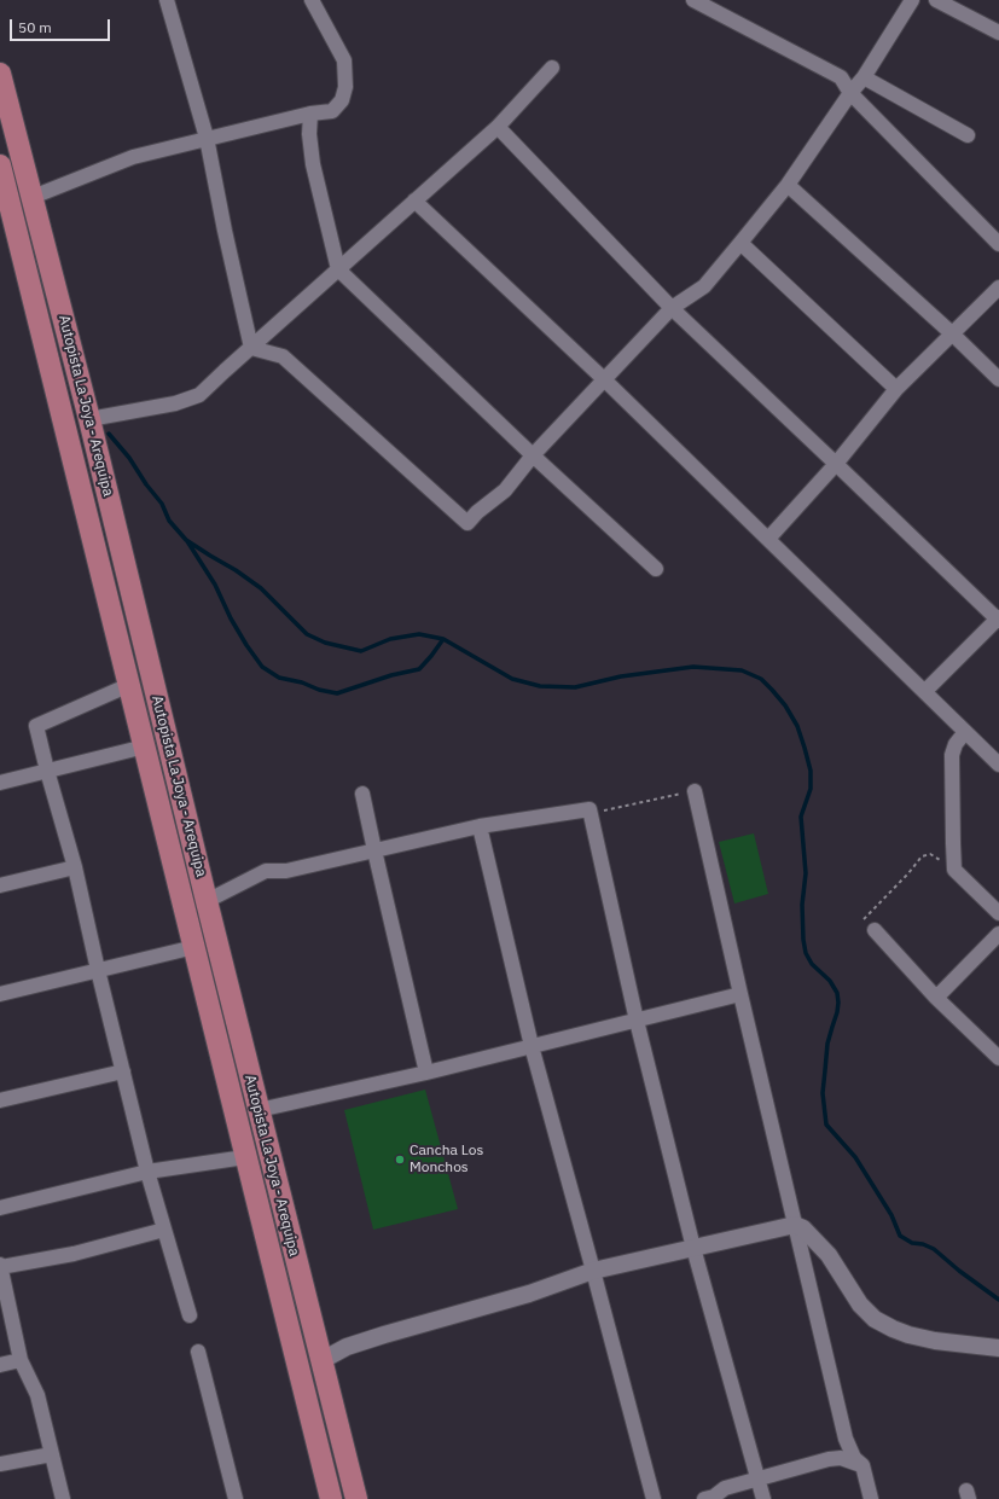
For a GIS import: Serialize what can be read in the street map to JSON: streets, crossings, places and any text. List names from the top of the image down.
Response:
{
  "streets": {
    "main road": ["Autopista La Joya - Arequipa"]
  },
  "places": ["Cancha Los Monchos"],
  "scale_bar": "50 m"
}
